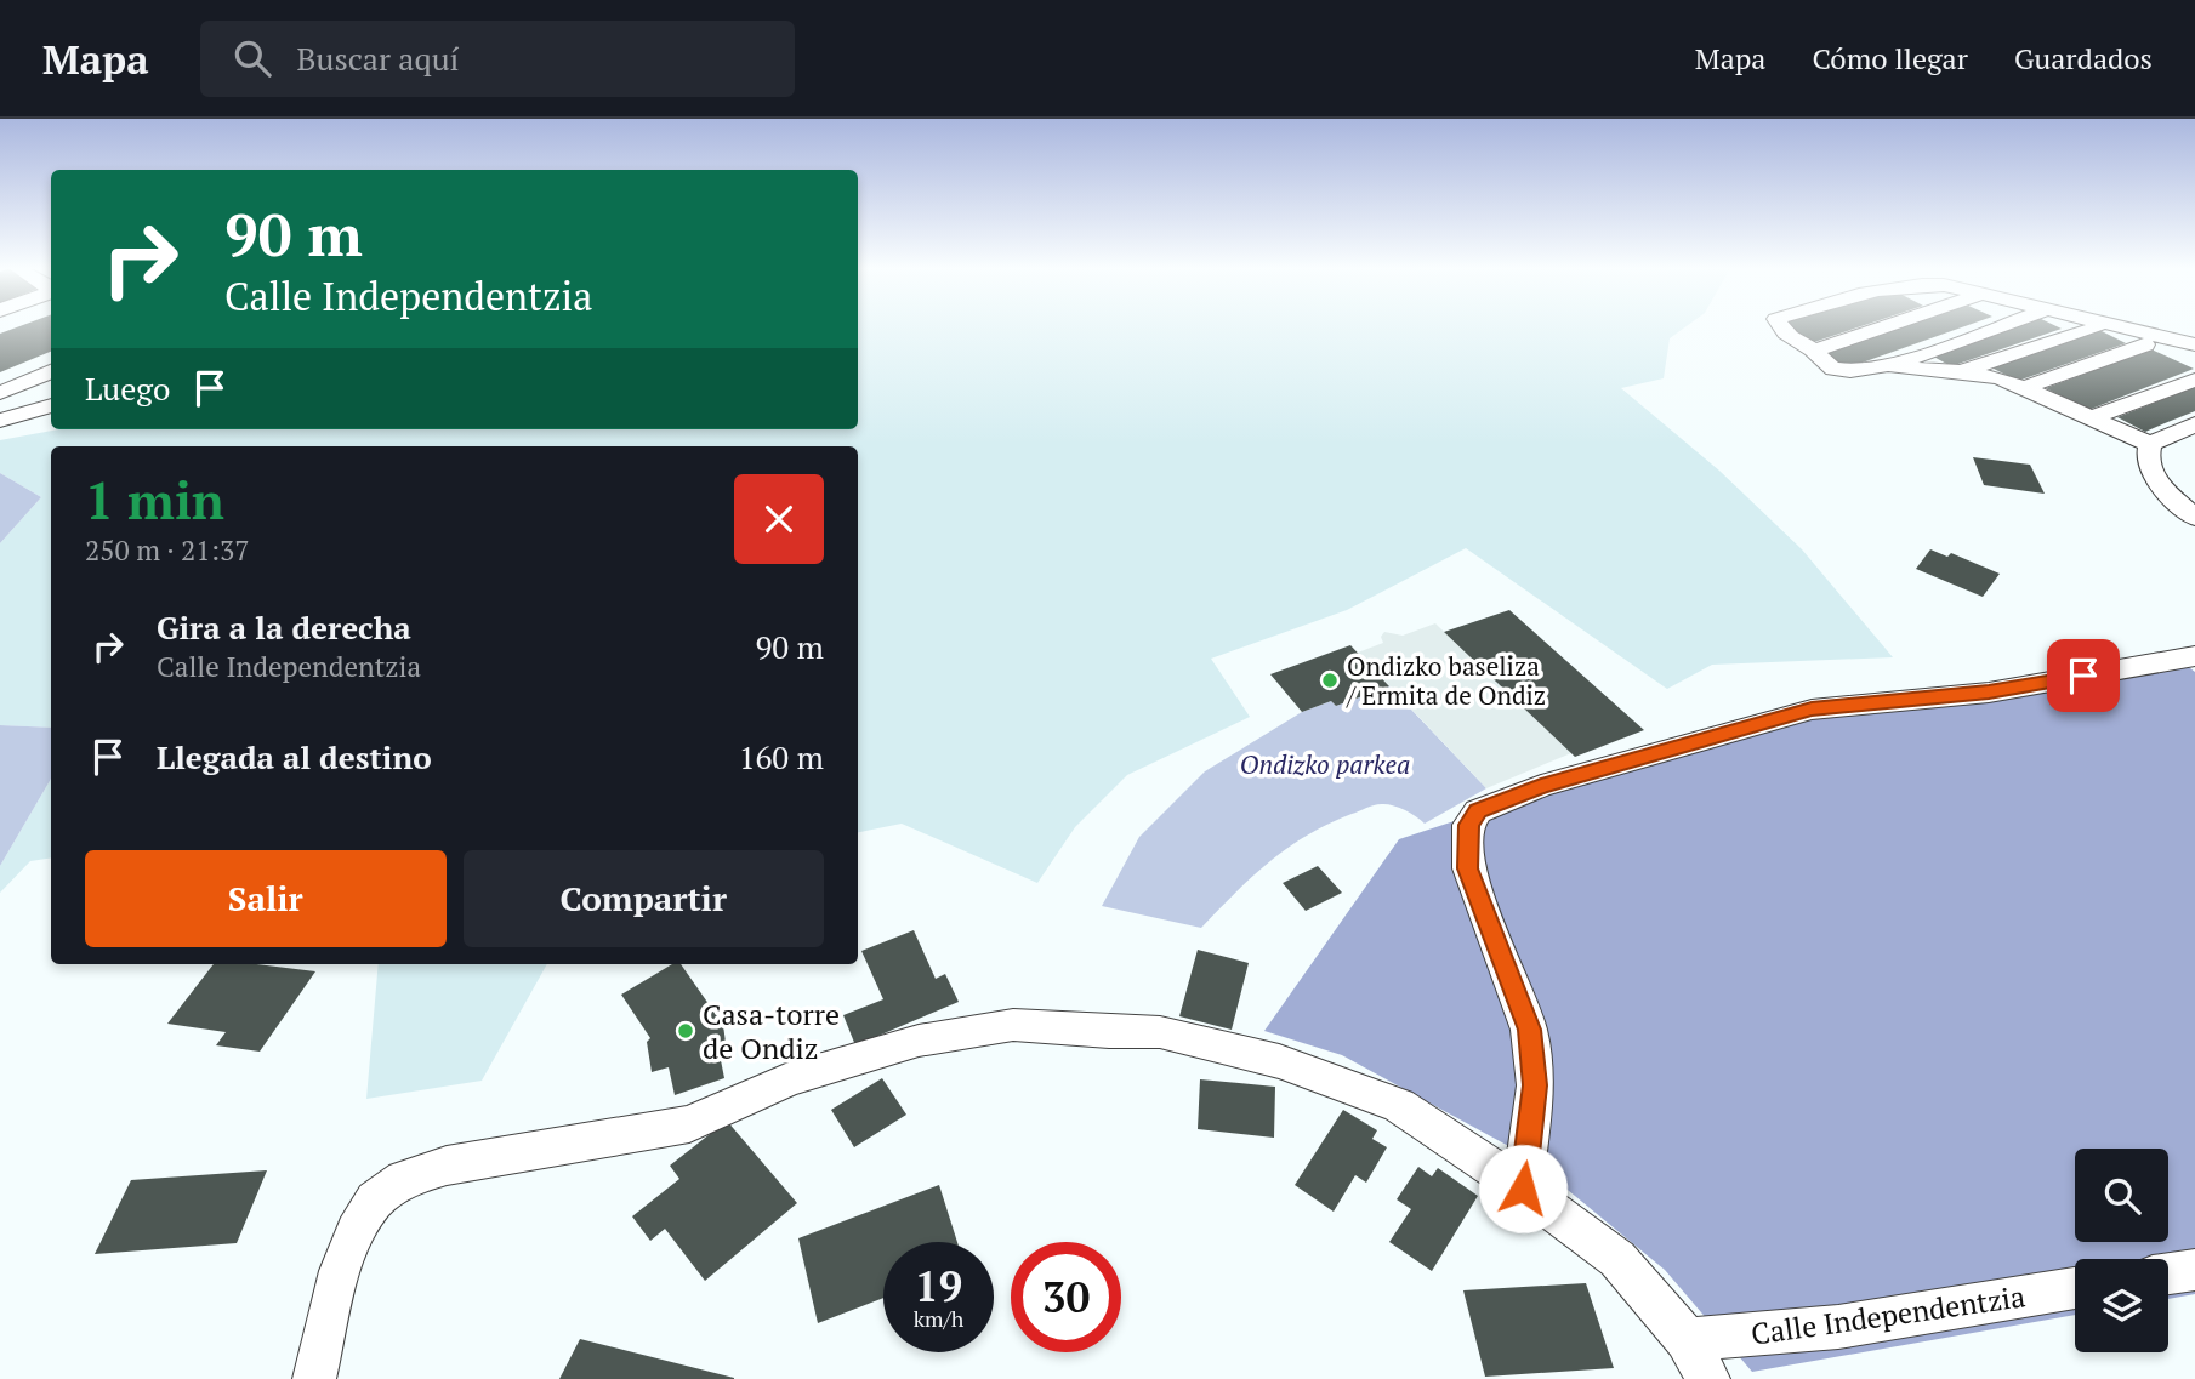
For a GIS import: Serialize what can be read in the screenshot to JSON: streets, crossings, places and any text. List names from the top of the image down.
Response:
{
  "streets": {
    "street": ["Calle Independentzia"]
  },
  "parks": ["Ondizko parkea"],
  "places": ["Ondizko baseliza / Ermita de Ondiz", "Casa-torre de Ondiz"],
  "page": {
    "header": "Mapa",
    "search": "Buscar aquí",
    "nav": ["Mapa", "Cómo llegar", "Guardados"],
    "turn": ["90 m", "Calle Independentzia"],
    "then": "Luego",
    "heading": ["1 min", "250 m · 21:37"],
    "list": [
      {
        "name": "Gira a la derecha",
        "note": "Calle Independentzia",
        "value": "90 m"
      },
      {
        "name": "Llegada al destino",
        "value": "160 m"
      }
    ],
    "buttons": ["Salir", "Compartir"],
    "speed": "19 km/h",
    "limit": "30"
  }
}
